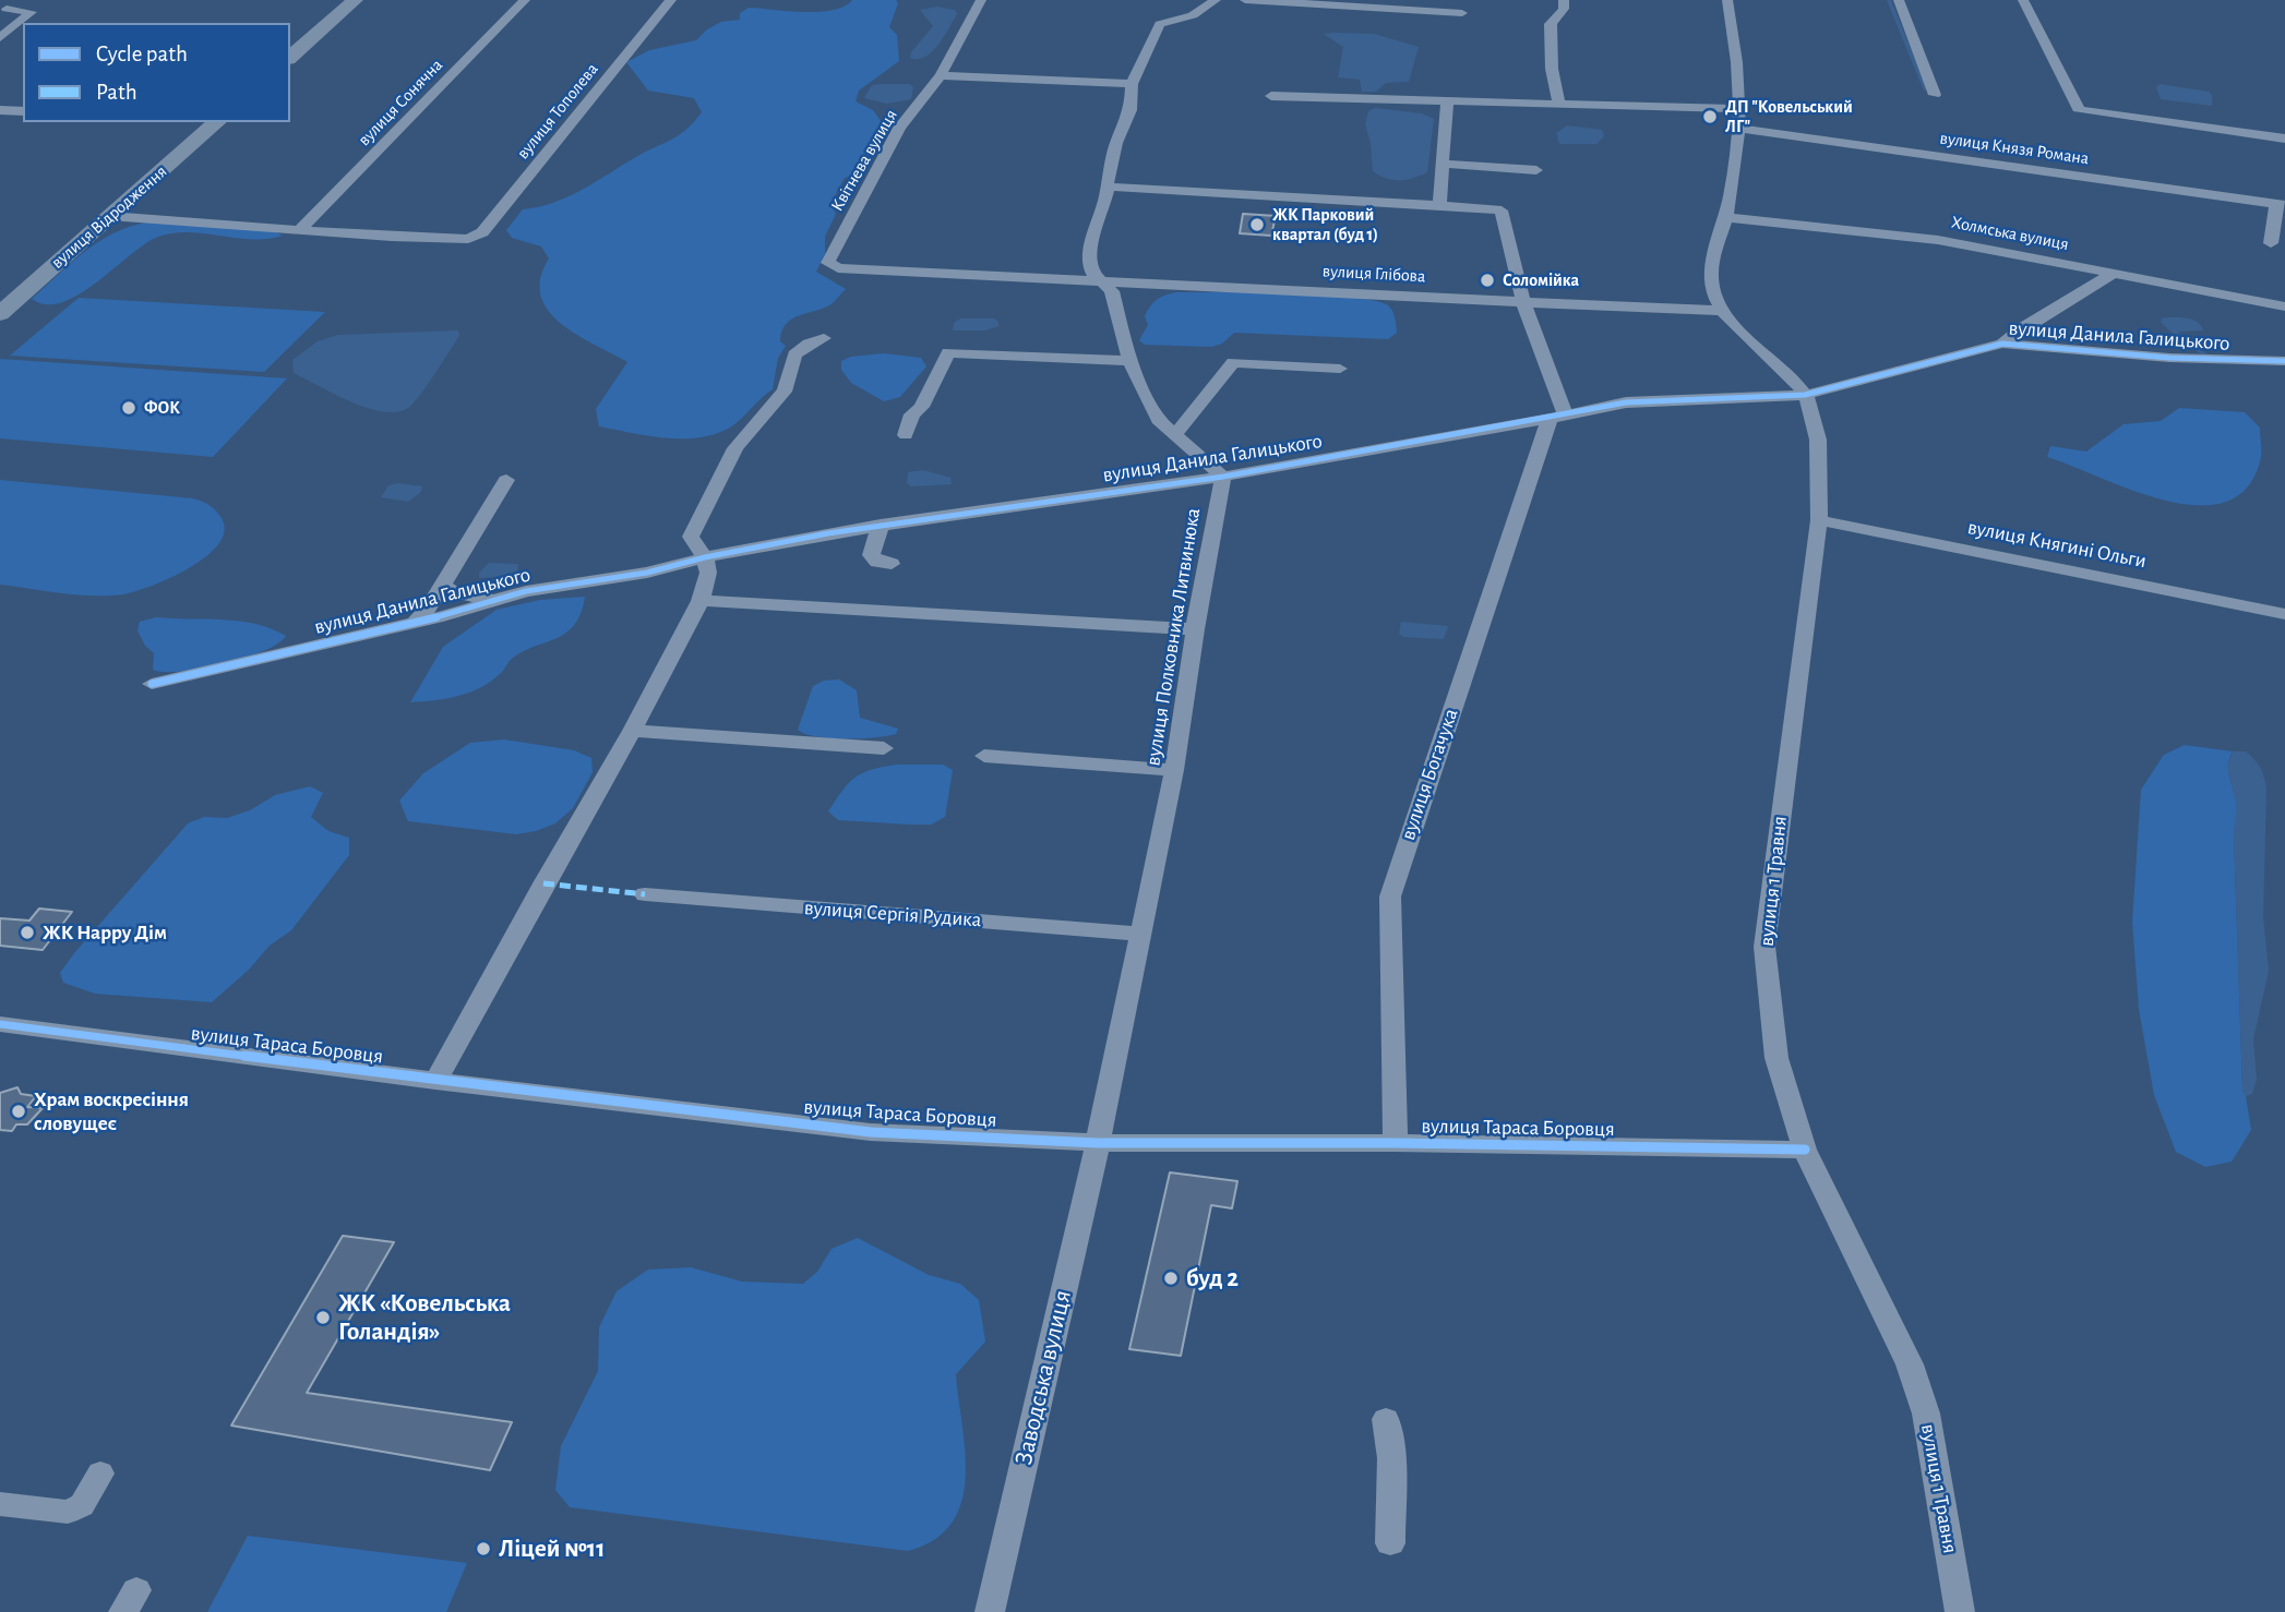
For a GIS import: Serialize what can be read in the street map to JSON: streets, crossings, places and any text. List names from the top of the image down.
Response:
{
  "streets": {
    "street": [
      "вулиця Сонячна",
      "вулиця Тополева",
      "вулиця Князя Романа",
      "Квітнева вулиця",
      "вулиця Відродження",
      "Холмська вулиця",
      "вулиця Глібова",
      "вулиця Данила Галицького",
      "вулиця Княгині Ольги",
      "вулиця Полковника Литвинюка",
      "вулиця Богачука",
      "вулиця 1 Травня",
      "вулиця Сергія Рудика",
      "вулиця Тараса Боровця",
      "Заводська вулиця"
    ]
  },
  "crossings": [
    ["вулиця Сонячна", "вулиця Тополева"],
    ["Квітнева вулиця", "вулиця Глібова"],
    ["вулиця Данила Галицького", "вулиця Полковника Литвинюка"],
    ["вулиця Данила Галицького", "вулиця Богачука"],
    ["вулиця Данила Галицького", "вулиця 1 Травня"],
    ["вулиця Княгині Ольги", "вулиця 1 Травня"],
    ["вулиця Полковника Литвинюка", "вулиця Сергія Рудика"],
    ["вулиця Полковника Литвинюка", "вулиця Тараса Боровця"],
    ["вулиця Полковника Литвинюка", "Заводська вулиця"],
    ["вулиця Богачука", "вулиця Тараса Боровця"],
    ["вулиця 1 Травня", "вулиця Тараса Боровця"],
    ["вулиця Тараса Боровця", "Заводська вулиця"]
  ],
  "places": [
    "ДП \"Ковельський ЛГ\"",
    "ЖК Парковий квартал (буд 1)",
    "Соломійка",
    "ФОК",
    "ЖК Happy Дім",
    "Храм воскресіння словущеє",
    "буд 2",
    "ЖК «Ковельська Голандія»",
    "Ліцей №11"
  ],
  "legend": ["Cycle path", "Path"]
}
